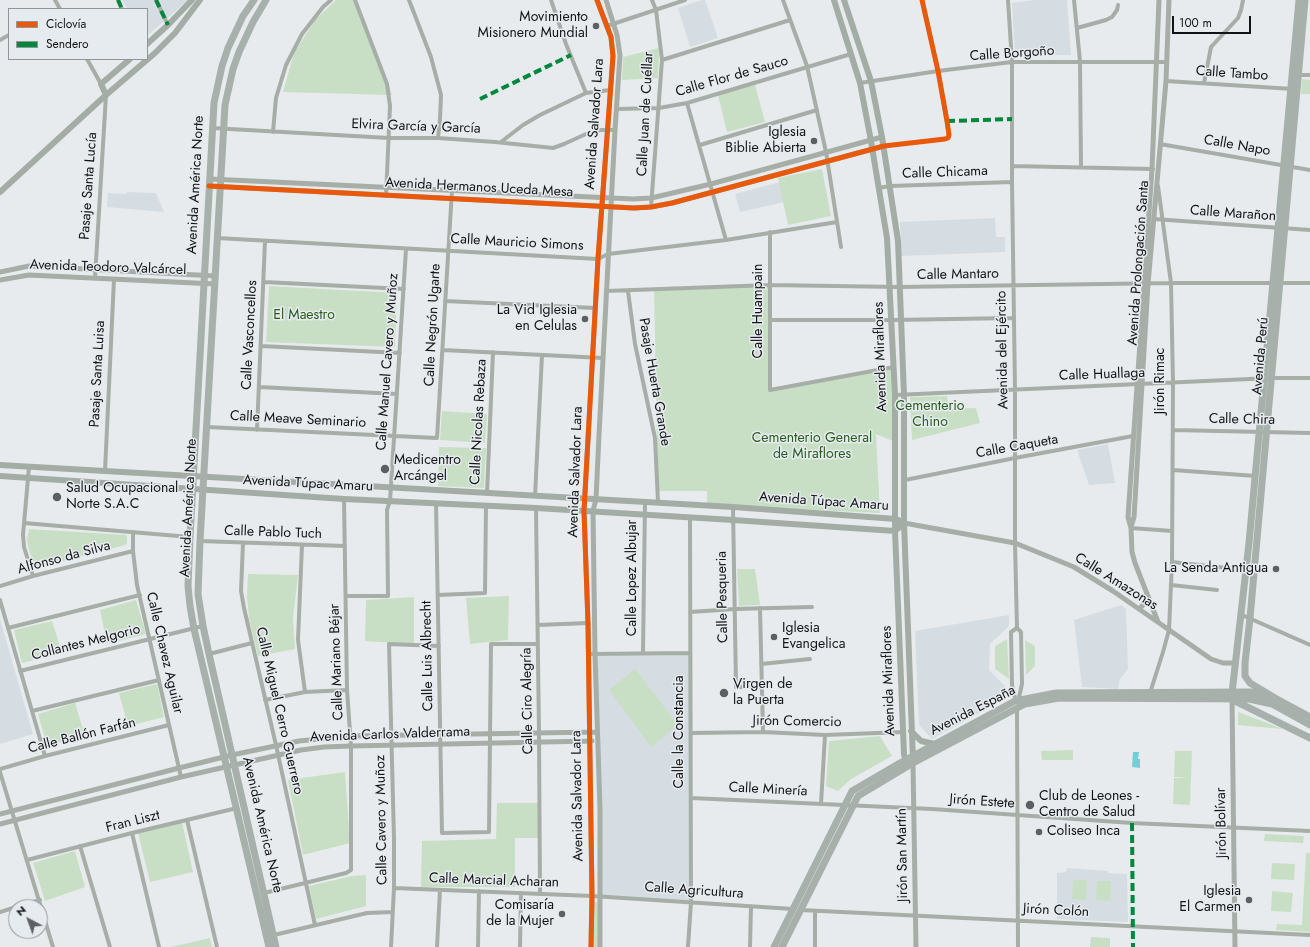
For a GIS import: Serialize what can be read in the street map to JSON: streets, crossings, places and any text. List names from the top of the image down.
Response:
{
  "streets": {
    "main road": [
      "Avenida América Norte",
      "Avenida Perú",
      "Avenida Miraflores",
      "Avenida Túpac Amaru",
      "Avenida España"
    ],
    "street": [
      "Calle Borgoño",
      "Calle Tambo",
      "Calle Flor de Sauco",
      "Calle Juan de Cuéllar",
      "Avenida Salvador Lara",
      "Elvira García y García",
      "Calle Napo",
      "Calle Chicama",
      "Pasaje Santa Lucía",
      "Avenida Hermanos Uceda Mesa",
      "Calle Marañon",
      "Calle Mauricio Simons",
      "Avenida Prolongación Santa",
      "Avenida Teodoro Valcárcel",
      "Calle Mantaro",
      "Calle Huampain",
      "Calle Negrón Ugarte",
      "Calle Vasconcellos",
      "Avenida del Ejército",
      "Calle Manuel Cavero y Muñoz",
      "Pasaje Santa Luisa",
      "Calle Huallaga",
      "Jirón Rimac",
      "Pasaje Huerta Grande",
      "Calle Meave Seminario",
      "Calle Chira",
      "Calle Nicolas Rebaza",
      "Calle Caqueta",
      "Calle Pablo Tuch",
      "Alfonso da Silva",
      "Calle Lopez Albujar",
      "Calle Amazonas",
      "Calle Pesqueria",
      "Collantes Melgorio",
      "Calle Chavez Aguilar",
      "Calle Luis Albrecht",
      "Calle Mariano Béjar",
      "Calle Ciro Alegría",
      "Calle Miguel Cerro Guerrero",
      "Jirón Comercio",
      "Calle la Constancia",
      "Avenida Carlos Valderrama",
      "Calle Ballón Farfán",
      "Calle Minería",
      "Jirón Estete",
      "Calle Cavero y Muñoz",
      "Fran Liszt",
      "Jirón Bolívar",
      "Jirón San Martín",
      "Calle Marcial Acharan",
      "Calle Agricultura",
      "Jirón Colón"
    ]
  },
  "crossings": [
    ["Calle Borgoño", "Avenida Prolongación Santa"],
    ["Calle Borgoño", "Avenida del Ejército"],
    ["Calle Borgoño", "Avenida Miraflores"],
    ["Calle Tambo", "Avenida Prolongación Santa"],
    ["Calle Tambo", "Avenida Perú"],
    ["Calle Flor de Sauco", "Calle Juan de Cuéllar"],
    ["Calle Flor de Sauco", "Avenida Salvador Lara"],
    ["Calle Flor de Sauco", "Avenida Miraflores"],
    ["Calle Juan de Cuéllar", "Avenida Hermanos Uceda Mesa"],
    ["Avenida Salvador Lara", "Elvira García y García"],
    ["Avenida Salvador Lara", "Avenida Hermanos Uceda Mesa"],
    ["Avenida Salvador Lara", "Calle Mauricio Simons"],
    ["Avenida Salvador Lara", "Calle Mantaro"],
    ["Avenida Salvador Lara", "Avenida Túpac Amaru"],
    ["Avenida Salvador Lara", "Avenida Carlos Valderrama"],
    ["Avenida Salvador Lara", "Calle Marcial Acharan"],
    ["Avenida Salvador Lara", "Calle Agricultura"],
    ["Elvira García y García", "Avenida América Norte"],
    ["Calle Napo", "Avenida Prolongación Santa"],
    ["Calle Napo", "Avenida Perú"],
    ["Calle Chicama", "Avenida del Ejército"],
    ["Calle Chicama", "Avenida Miraflores"],
    ["Avenida América Norte", "Avenida Hermanos Uceda Mesa"],
    ["Avenida América Norte", "Calle Mauricio Simons"],
    ["Avenida América Norte", "Avenida Teodoro Valcárcel"],
    ["Avenida América Norte", "Calle Meave Seminario"],
    ["Avenida América Norte", "Avenida Túpac Amaru"],
    ["Avenida América Norte", "Calle Pablo Tuch"],
    ["Avenida América Norte", "Collantes Melgorio"],
    ["Avenida América Norte", "Avenida Carlos Valderrama"],
    ["Avenida América Norte", "Fran Liszt"],
    ["Pasaje Santa Lucía", "Avenida Teodoro Valcárcel"],
    ["Avenida Hermanos Uceda Mesa", "Calle Negrón Ugarte"],
    ["Avenida Hermanos Uceda Mesa", "Avenida Miraflores"],
    ["Calle Marañon", "Avenida Prolongación Santa"],
    ["Calle Marañon", "Avenida Perú"],
    ["Calle Marañon", "Jirón Rimac"],
    ["Calle Mauricio Simons", "Calle Huampain"],
    ["Calle Mauricio Simons", "Calle Negrón Ugarte"],
    ["Calle Mauricio Simons", "Calle Vasconcellos"],
    ["Calle Mauricio Simons", "Calle Manuel Cavero y Muñoz"],
    ["Avenida Prolongación Santa", "Calle Mantaro"],
    ["Avenida Prolongación Santa", "Calle Huallaga"],
    ["Avenida Prolongación Santa", "Jirón Rimac"],
    ["Avenida Prolongación Santa", "Calle Caqueta"],
    ["Avenida Prolongación Santa", "Calle Amazonas"],
    ["Avenida Teodoro Valcárcel", "Pasaje Santa Luisa"],
    ["Calle Mantaro", "Calle Huampain"],
    ["Calle Mantaro", "Avenida del Ejército"],
    ["Calle Mantaro", "Avenida Perú"],
    ["Calle Mantaro", "Avenida Miraflores"],
    ["Calle Mantaro", "Jirón Rimac"],
    ["Calle Mantaro", "Pasaje Huerta Grande"],
    ["Calle Huampain", "Avenida Miraflores"],
    ["Calle Negrón Ugarte", "Calle Meave Seminario"],
    ["Calle Vasconcellos", "Calle Meave Seminario"],
    ["Avenida del Ejército", "Calle Huallaga"],
    ["Avenida del Ejército", "Calle Caqueta"],
    ["Avenida del Ejército", "Calle Amazonas"],
    ["Avenida del Ejército", "Avenida España"],
    ["Avenida Perú", "Calle Huallaga"],
    ["Avenida Perú", "Calle Chira"],
    ["Avenida Perú", "Calle Amazonas"],
    ["Avenida Perú", "Avenida España"],
    ["Avenida Perú", "Jirón Bolívar"],
    ["Avenida Miraflores", "Calle Huallaga"],
    ["Avenida Miraflores", "Calle Caqueta"],
    ["Avenida Miraflores", "Avenida Túpac Amaru"],
    ["Avenida Miraflores", "Calle Amazonas"],
    ["Avenida Miraflores", "Avenida España"],
    ["Avenida Miraflores", "Jirón Comercio"],
    ["Avenida Miraflores", "Jirón San Martín"],
    ["Calle Manuel Cavero y Muñoz", "Calle Meave Seminario"],
    ["Calle Manuel Cavero y Muñoz", "Avenida Túpac Amaru"],
    ["Calle Manuel Cavero y Muñoz", "Calle Mariano Béjar"],
    ["Pasaje Santa Luisa", "Avenida Túpac Amaru"],
    ["Calle Huallaga", "Jirón Rimac"],
    ["Jirón Rimac", "Calle Chira"],
    ["Jirón Rimac", "Calle Amazonas"],
    ["Jirón Rimac", "Avenida España"],
    ["Pasaje Huerta Grande", "Avenida Túpac Amaru"],
    ["Calle Nicolas Rebaza", "Avenida Túpac Amaru"],
    ["Calle Nicolas Rebaza", "Calle Luis Albrecht"],
    ["Avenida Túpac Amaru", "Calle Lopez Albujar"],
    ["Avenida Túpac Amaru", "Calle Amazonas"],
    ["Avenida Túpac Amaru", "Calle Pesqueria"],
    ["Avenida Túpac Amaru", "Calle Luis Albrecht"],
    ["Avenida Túpac Amaru", "Calle Mariano Béjar"],
    ["Avenida Túpac Amaru", "Calle Ciro Alegría"],
    ["Avenida Túpac Amaru", "Calle la Constancia"],
    ["Calle Pablo Tuch", "Calle Mariano Béjar"],
    ["Calle Pablo Tuch", "Calle Miguel Cerro Guerrero"],
    ["Alfonso da Silva", "Calle Chavez Aguilar"],
    ["Collantes Melgorio", "Calle Chavez Aguilar"],
    ["Calle Chavez Aguilar", "Avenida Carlos Valderrama"],
    ["Calle Chavez Aguilar", "Calle Ballón Farfán"],
    ["Calle Luis Albrecht", "Avenida Carlos Valderrama"],
    ["Calle Luis Albrecht", "Calle Cavero y Muñoz"],
    ["Calle Mariano Béjar", "Calle Miguel Cerro Guerrero"],
    ["Calle Mariano Béjar", "Avenida Carlos Valderrama"],
    ["Calle Ciro Alegría", "Avenida Carlos Valderrama"],
    ["Calle Ciro Alegría", "Calle Marcial Acharan"],
    ["Calle Miguel Cerro Guerrero", "Avenida Carlos Valderrama"],
    ["Avenida España", "Calle Minería"],
    ["Avenida España", "Jirón Estete"],
    ["Avenida España", "Jirón Bolívar"],
    ["Avenida España", "Jirón San Martín"],
    ["Avenida España", "Calle Agricultura"],
    ["Avenida España", "Jirón Colón"],
    ["Jirón Comercio", "Calle la Constancia"],
    ["Calle la Constancia", "Calle Minería"],
    ["Calle la Constancia", "Calle Agricultura"],
    ["Avenida Carlos Valderrama", "Calle Cavero y Muñoz"],
    ["Calle Minería", "Jirón Estete"],
    ["Jirón Estete", "Jirón Bolívar"],
    ["Jirón Estete", "Jirón San Martín"],
    ["Calle Cavero y Muñoz", "Calle Marcial Acharan"],
    ["Jirón Bolívar", "Jirón Colón"],
    ["Jirón San Martín", "Jirón Colón"],
    ["Calle Marcial Acharan", "Calle Agricultura"],
    ["Calle Agricultura", "Jirón Colón"]
  ],
  "parks": ["El Maestro", "Cementerio Chino", "Cementerio General de Miraflores"],
  "places": [
    "Movimiento Misionero Mundial",
    "Iglesia Biblie Abierta",
    "La Vid Iglesia en Celulas",
    "Medicentro Arcángel",
    "Salud Ocupacional Norte S.A.C",
    "La Senda Antigua",
    "Iglesia Evangelica",
    "Virgen de la Puerta",
    "Club de Leones - Centro de Salud",
    "Coliseo Inca",
    "Iglesia El Carmen",
    "Comisaría de la Mujer"
  ],
  "legend": ["Ciclovía", "Sendero"],
  "scale_bar": "100 m",
  "north": "top left"
}
